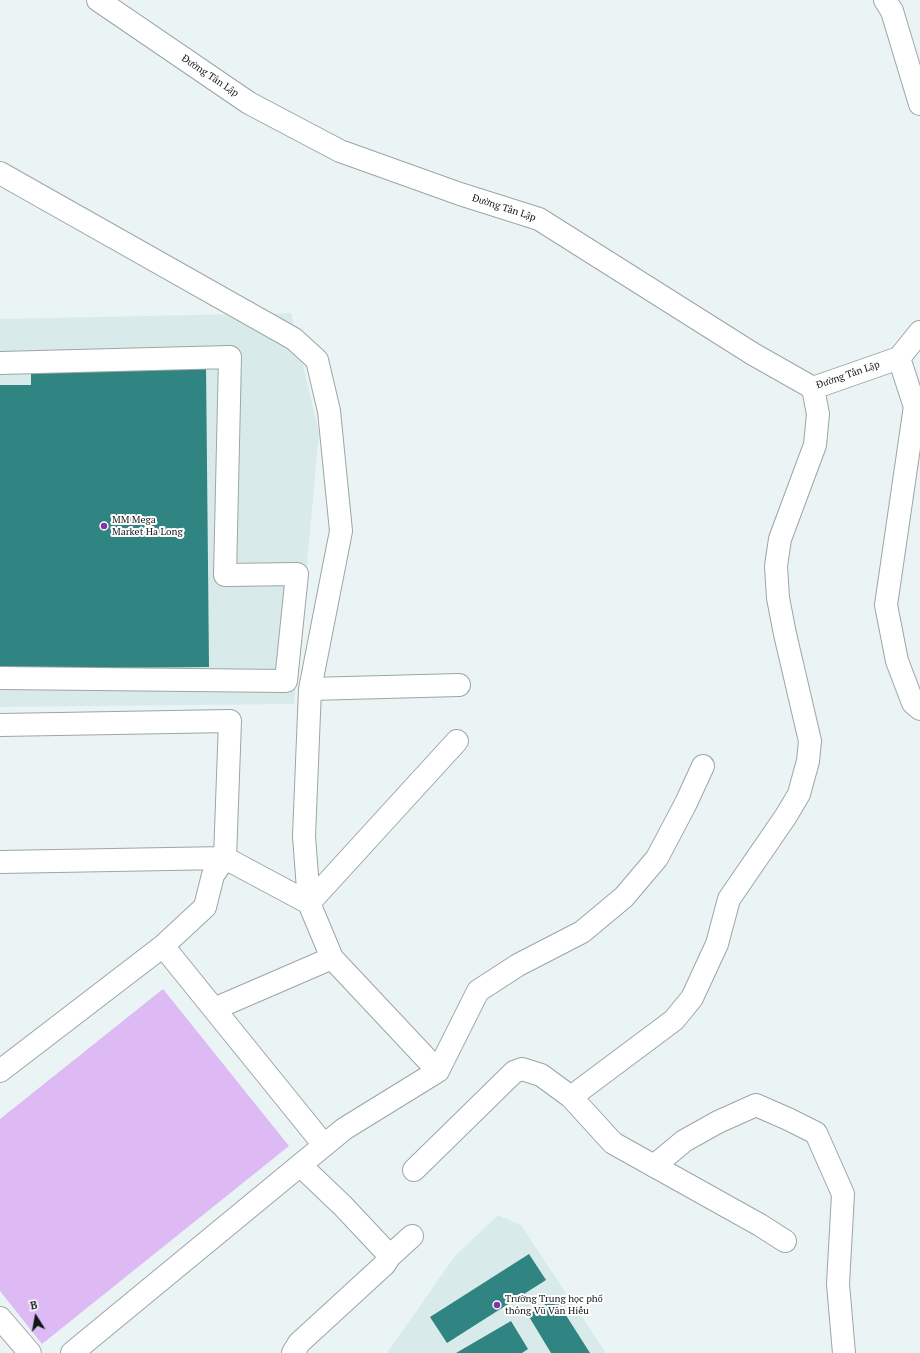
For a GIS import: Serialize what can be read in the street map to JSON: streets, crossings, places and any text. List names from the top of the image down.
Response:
{
  "streets": {
    "street": ["Đường Tân Lập"]
  },
  "places": ["MM Mega Market Ha Long", "Trường Trung học phổ thông Vũ Văn Hiếu"],
  "north": "top"
}
